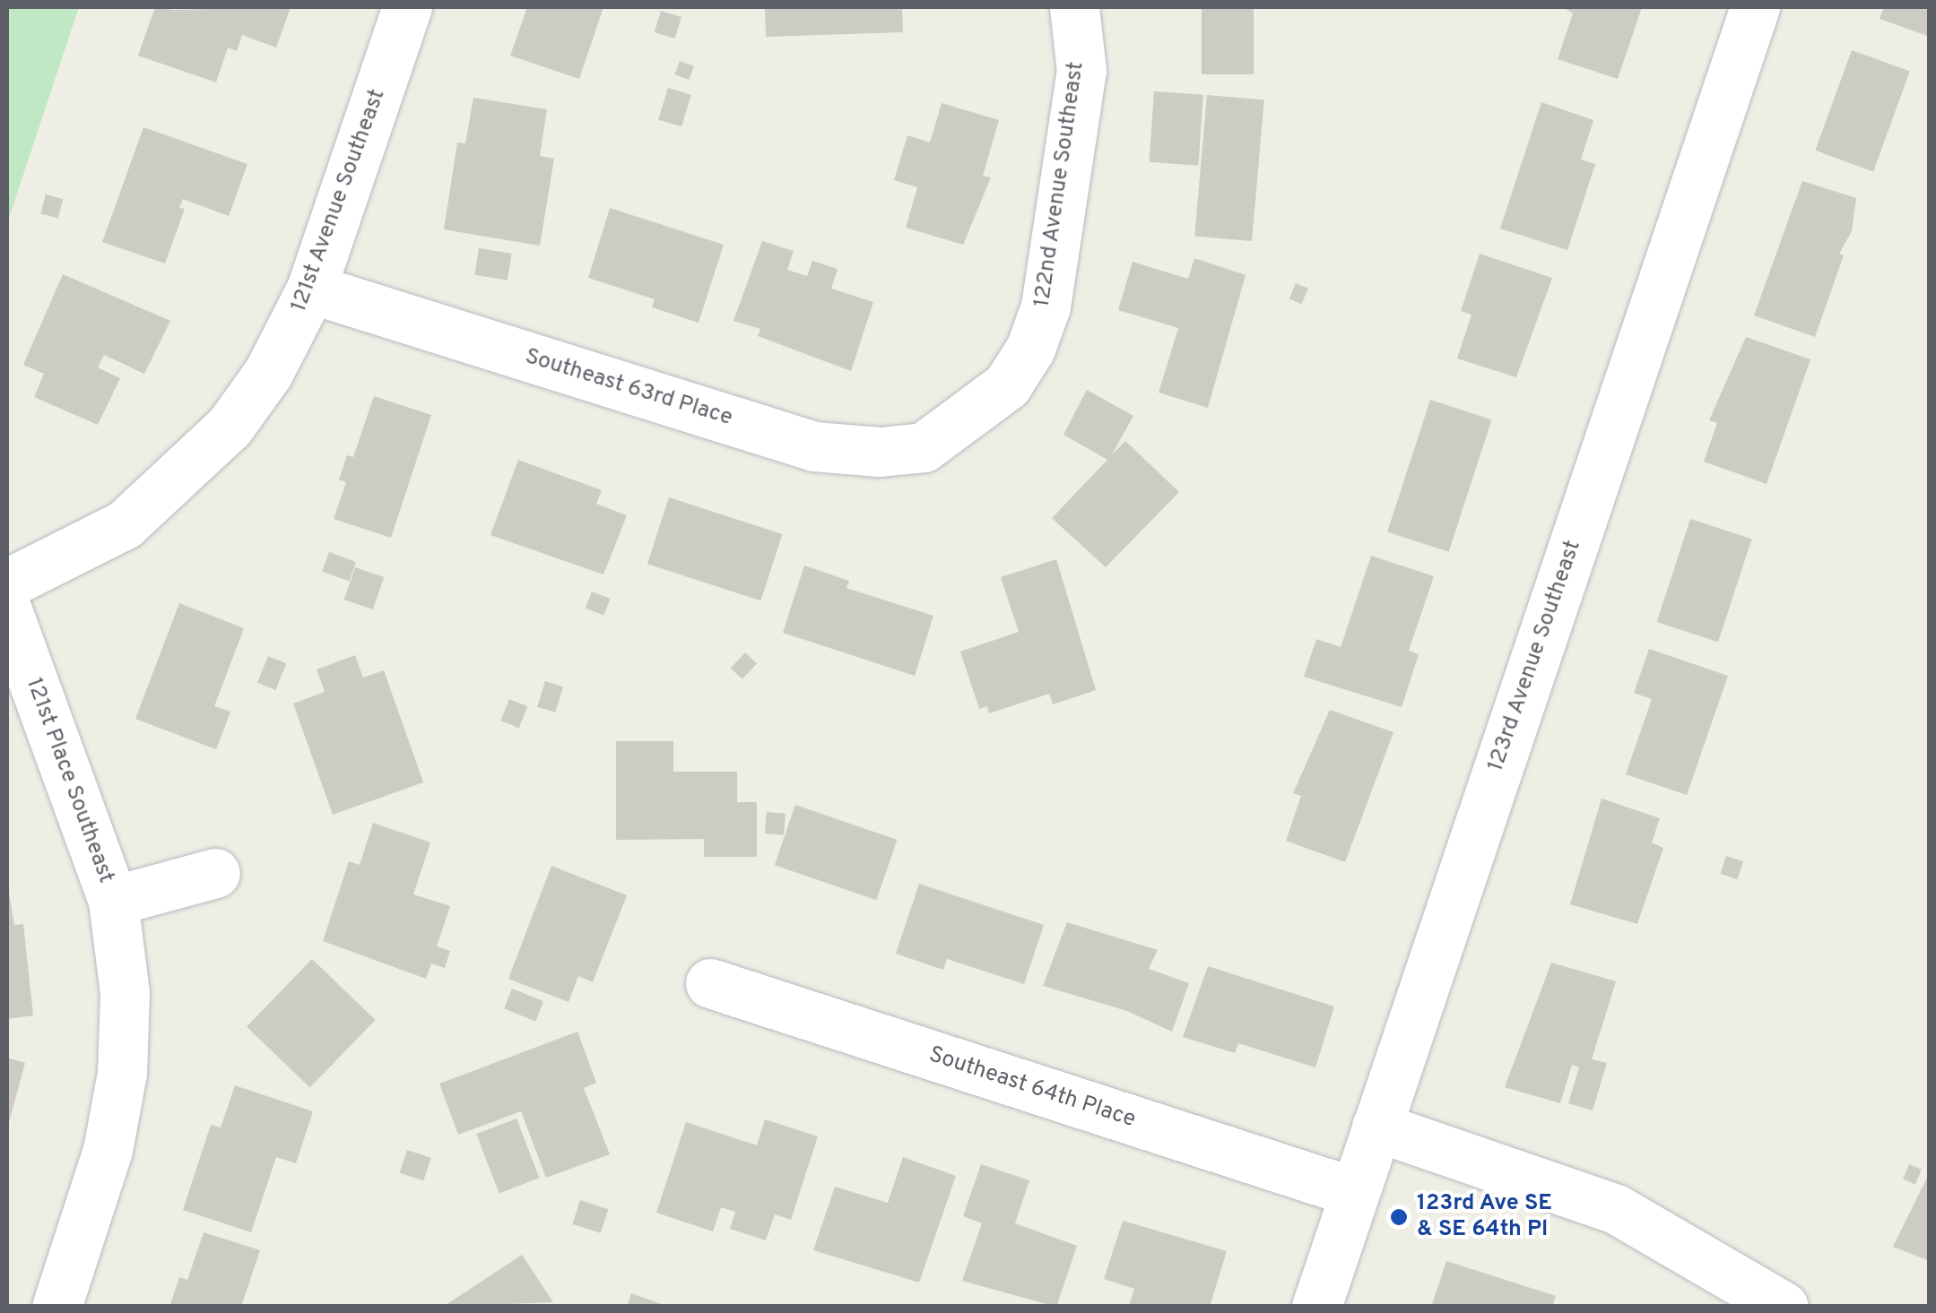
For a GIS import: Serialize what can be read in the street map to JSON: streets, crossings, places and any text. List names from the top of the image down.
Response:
{
  "streets": {
    "street": [
      "122nd Avenue Southeast",
      "121st Avenue Southeast",
      "Southeast 63rd Place",
      "123rd Avenue Southeast",
      "121st Place Southeast",
      "Southeast 64th Place"
    ]
  },
  "crossings": [
    ["122nd Avenue Southeast", "Southeast 63rd Place"],
    ["121st Avenue Southeast", "Southeast 63rd Place"],
    ["123rd Avenue Southeast", "Southeast 64th Place"]
  ],
  "places": ["123rd Ave SE & SE 64th Pl"]
}
